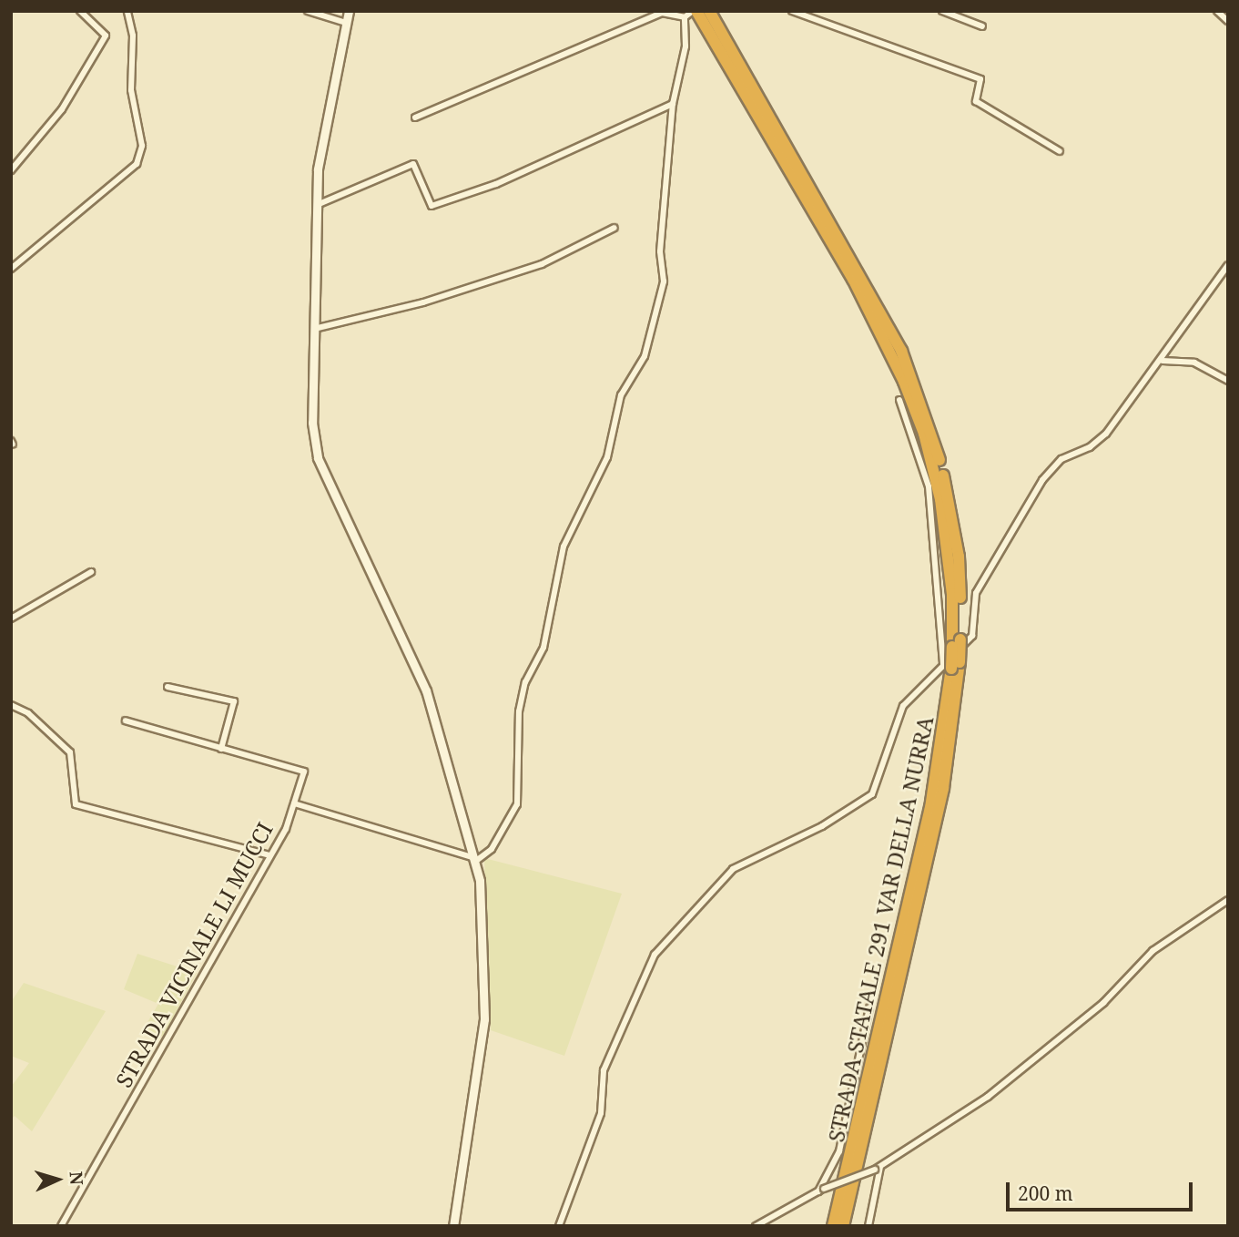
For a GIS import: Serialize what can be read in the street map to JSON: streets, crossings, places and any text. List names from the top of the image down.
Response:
{
  "streets": {
    "highway": ["STRADA STATALE 291 VAR DELLA NURRA"],
    "street": ["STRADA VICINALE LI MUCCI"]
  },
  "scale_bar": "200 m",
  "north": "right"
}
